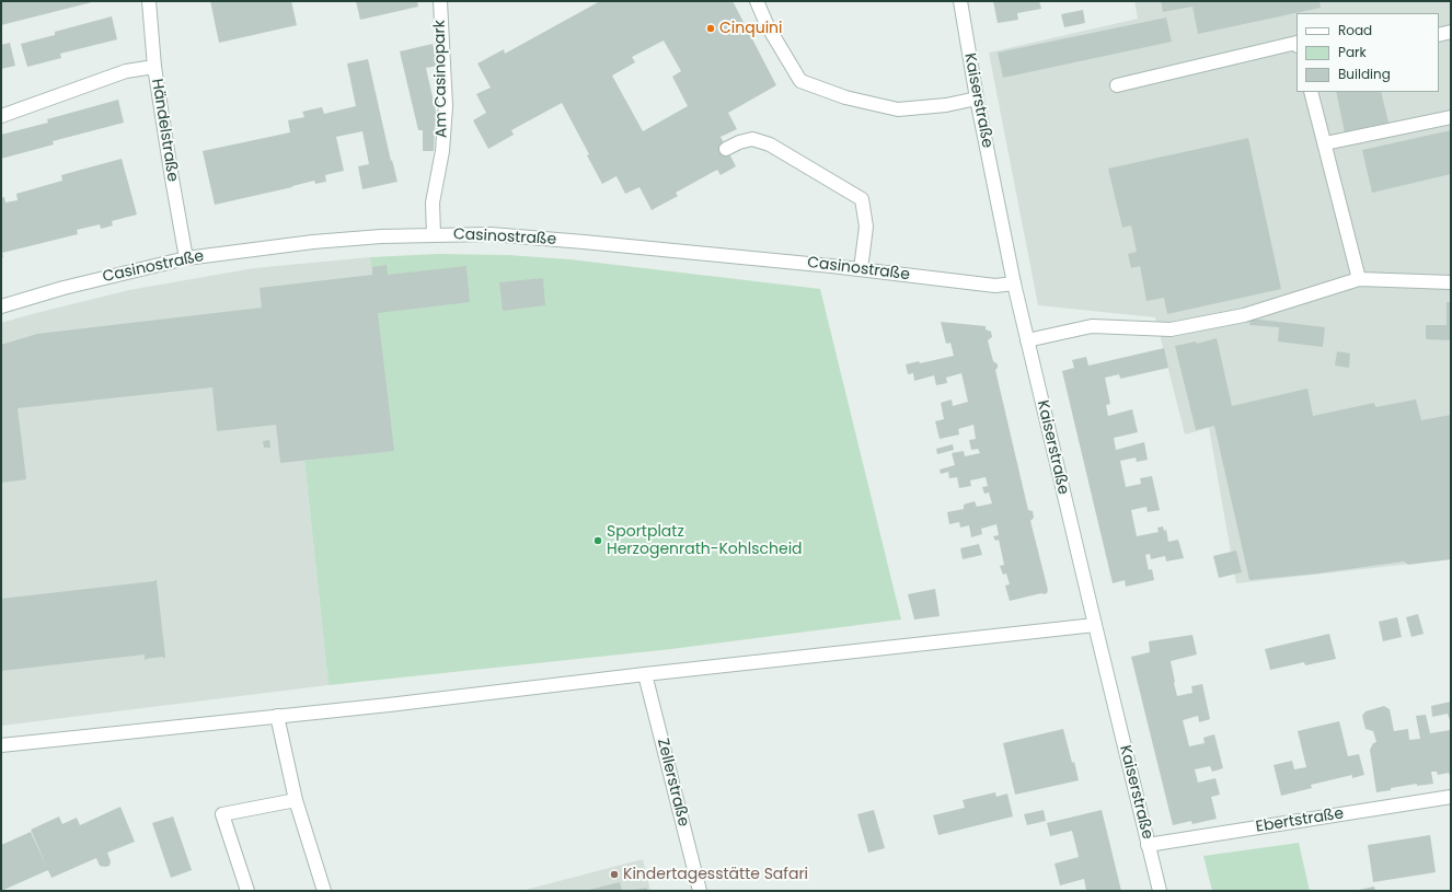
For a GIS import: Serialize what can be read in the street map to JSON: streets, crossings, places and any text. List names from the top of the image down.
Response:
{
  "streets": {
    "street": [
      "Am Casinopark",
      "Kaiserstraße",
      "Händelstraße",
      "Casinostraße",
      "Zellerstraße",
      "Ebertstraße"
    ]
  },
  "crossings": [
    ["Am Casinopark", "Casinostraße"],
    ["Kaiserstraße", "Casinostraße"],
    ["Kaiserstraße", "Ebertstraße"],
    ["Händelstraße", "Casinostraße"]
  ],
  "places": ["Cinquini", "Sportplatz Herzogenrath-Kohlscheid", "Kindertagesstätte Safari"],
  "legend": ["Road", "Park", "Building"]
}
